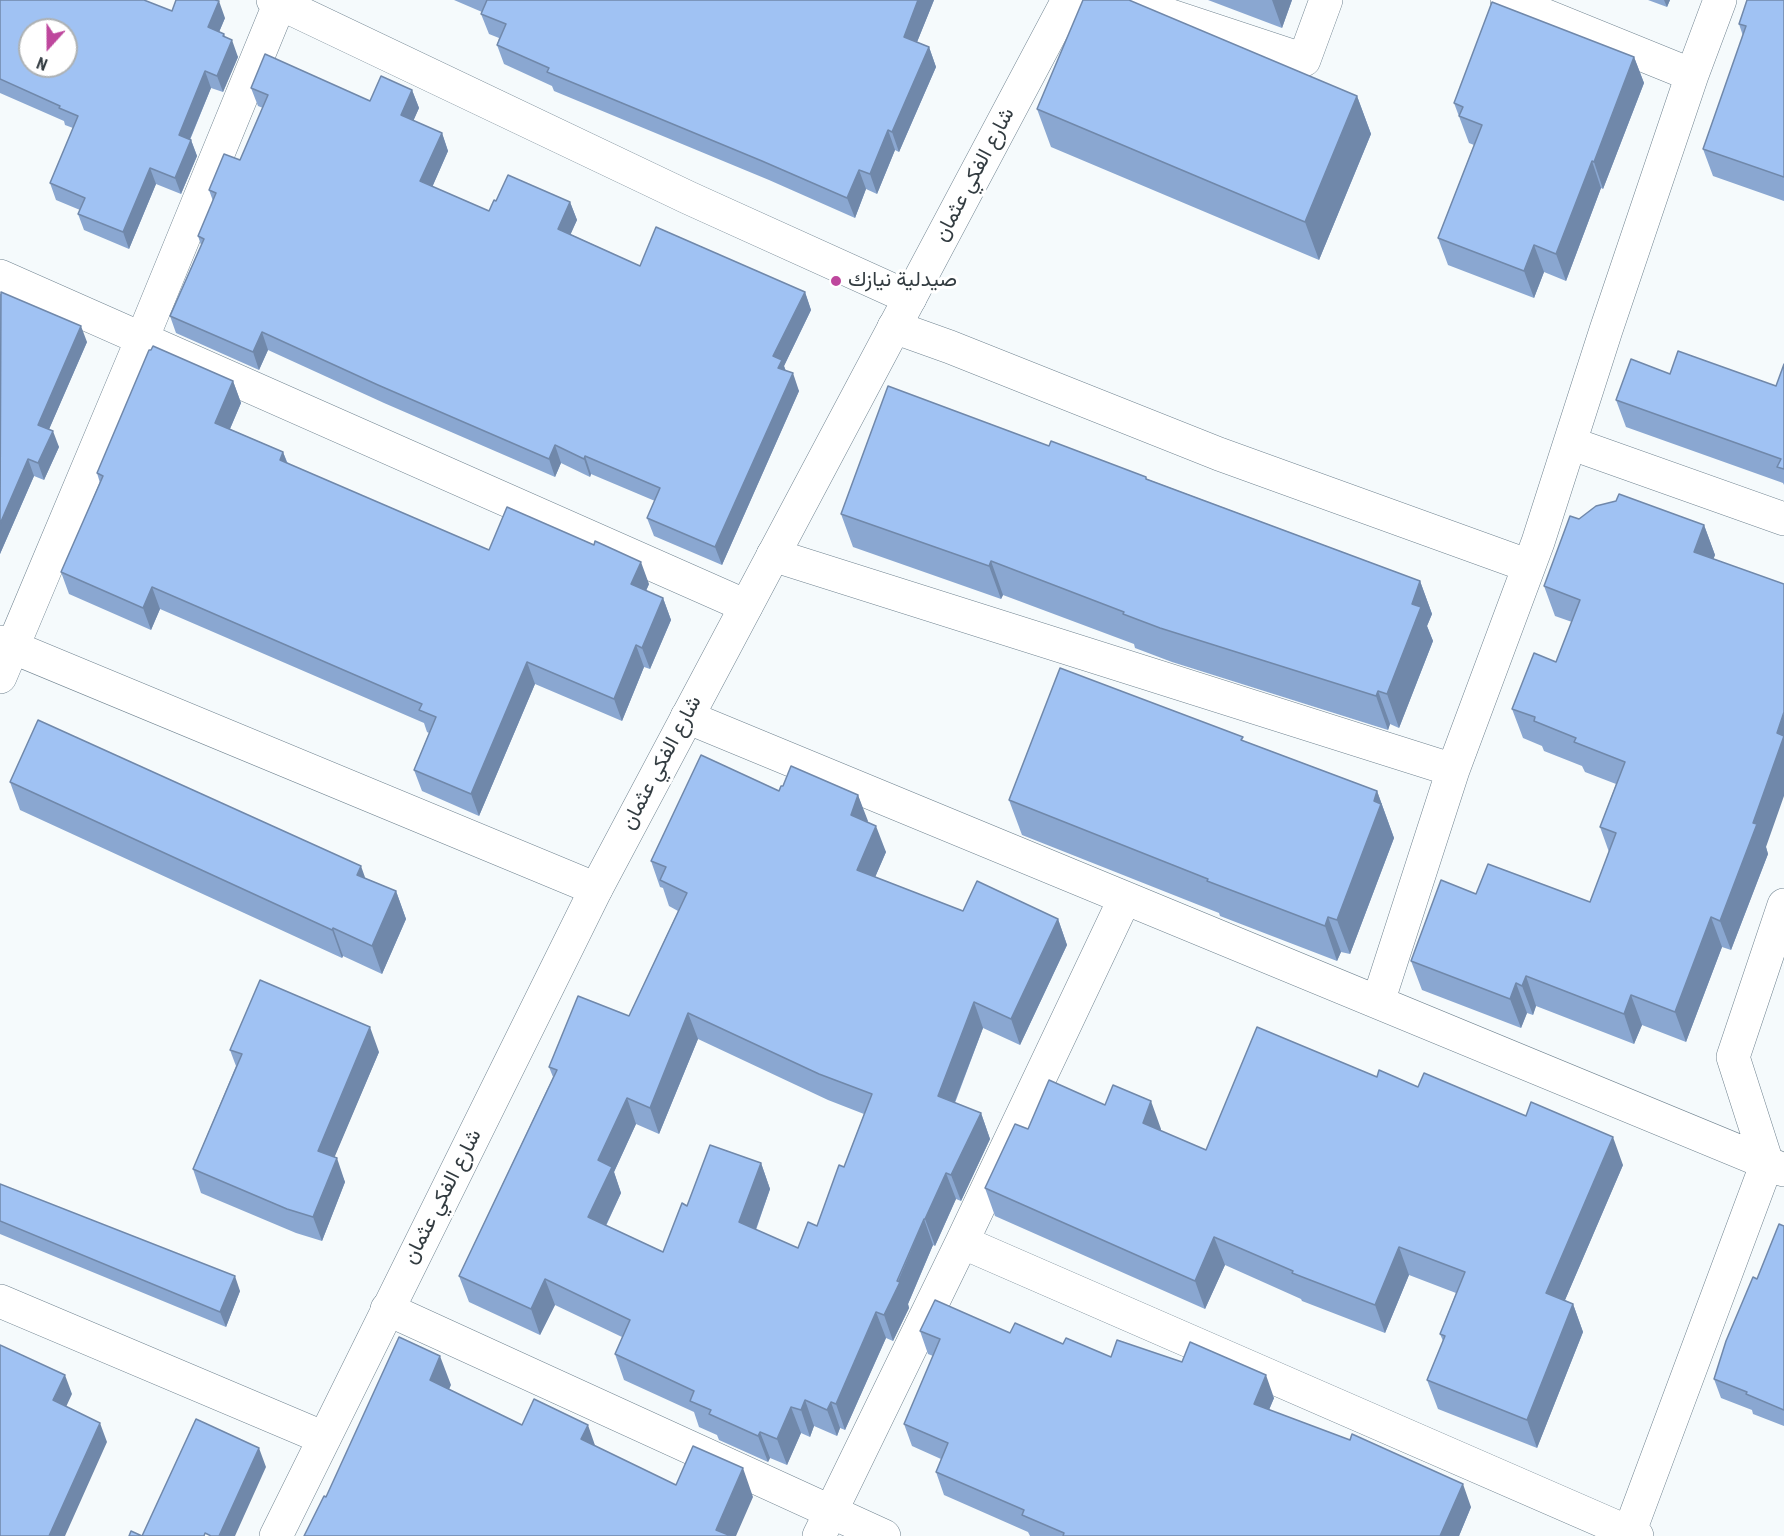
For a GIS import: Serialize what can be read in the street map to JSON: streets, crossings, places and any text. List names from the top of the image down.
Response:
{
  "streets": {
    "street": ["شارع الفكي عثمان"]
  },
  "places": ["صيدلية نيازك"],
  "north": "bottom"
}
